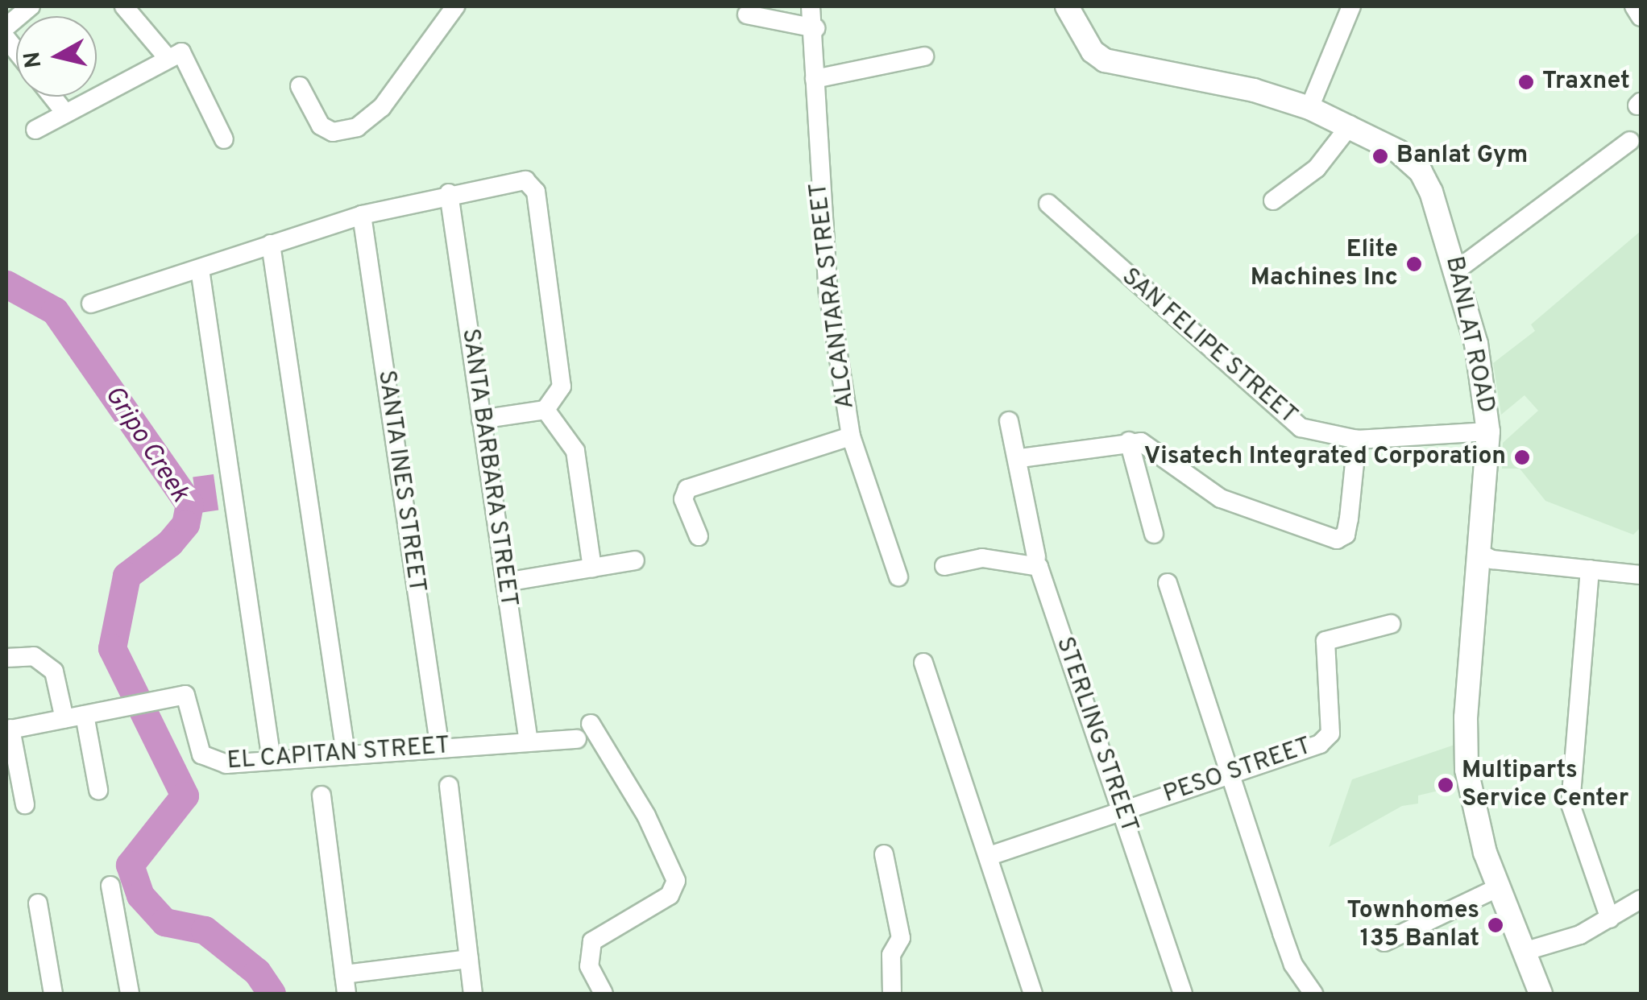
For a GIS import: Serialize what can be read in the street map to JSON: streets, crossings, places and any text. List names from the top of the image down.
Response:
{
  "streets": {
    "street": [
      "ALCANTARA STREET",
      "BANLAT ROAD",
      "SAN FELIPE STREET",
      "SANTA BARBARA STREET",
      "SANTA INES STREET",
      "STERLING STREET",
      "EL CAPITAN STREET",
      "PESO STREET"
    ]
  },
  "crossings": [
    ["BANLAT ROAD", "SAN FELIPE STREET"],
    ["SANTA BARBARA STREET", "EL CAPITAN STREET"],
    ["SANTA INES STREET", "EL CAPITAN STREET"],
    ["STERLING STREET", "PESO STREET"]
  ],
  "water": ["Gripo Creek"],
  "places": [
    "Traxnet",
    "Banlat Gym",
    "Elite Machines Inc",
    "Visatech Integrated Corporation",
    "Multiparts Service Center",
    "Townhomes 135 Banlat"
  ],
  "north": "left"
}
